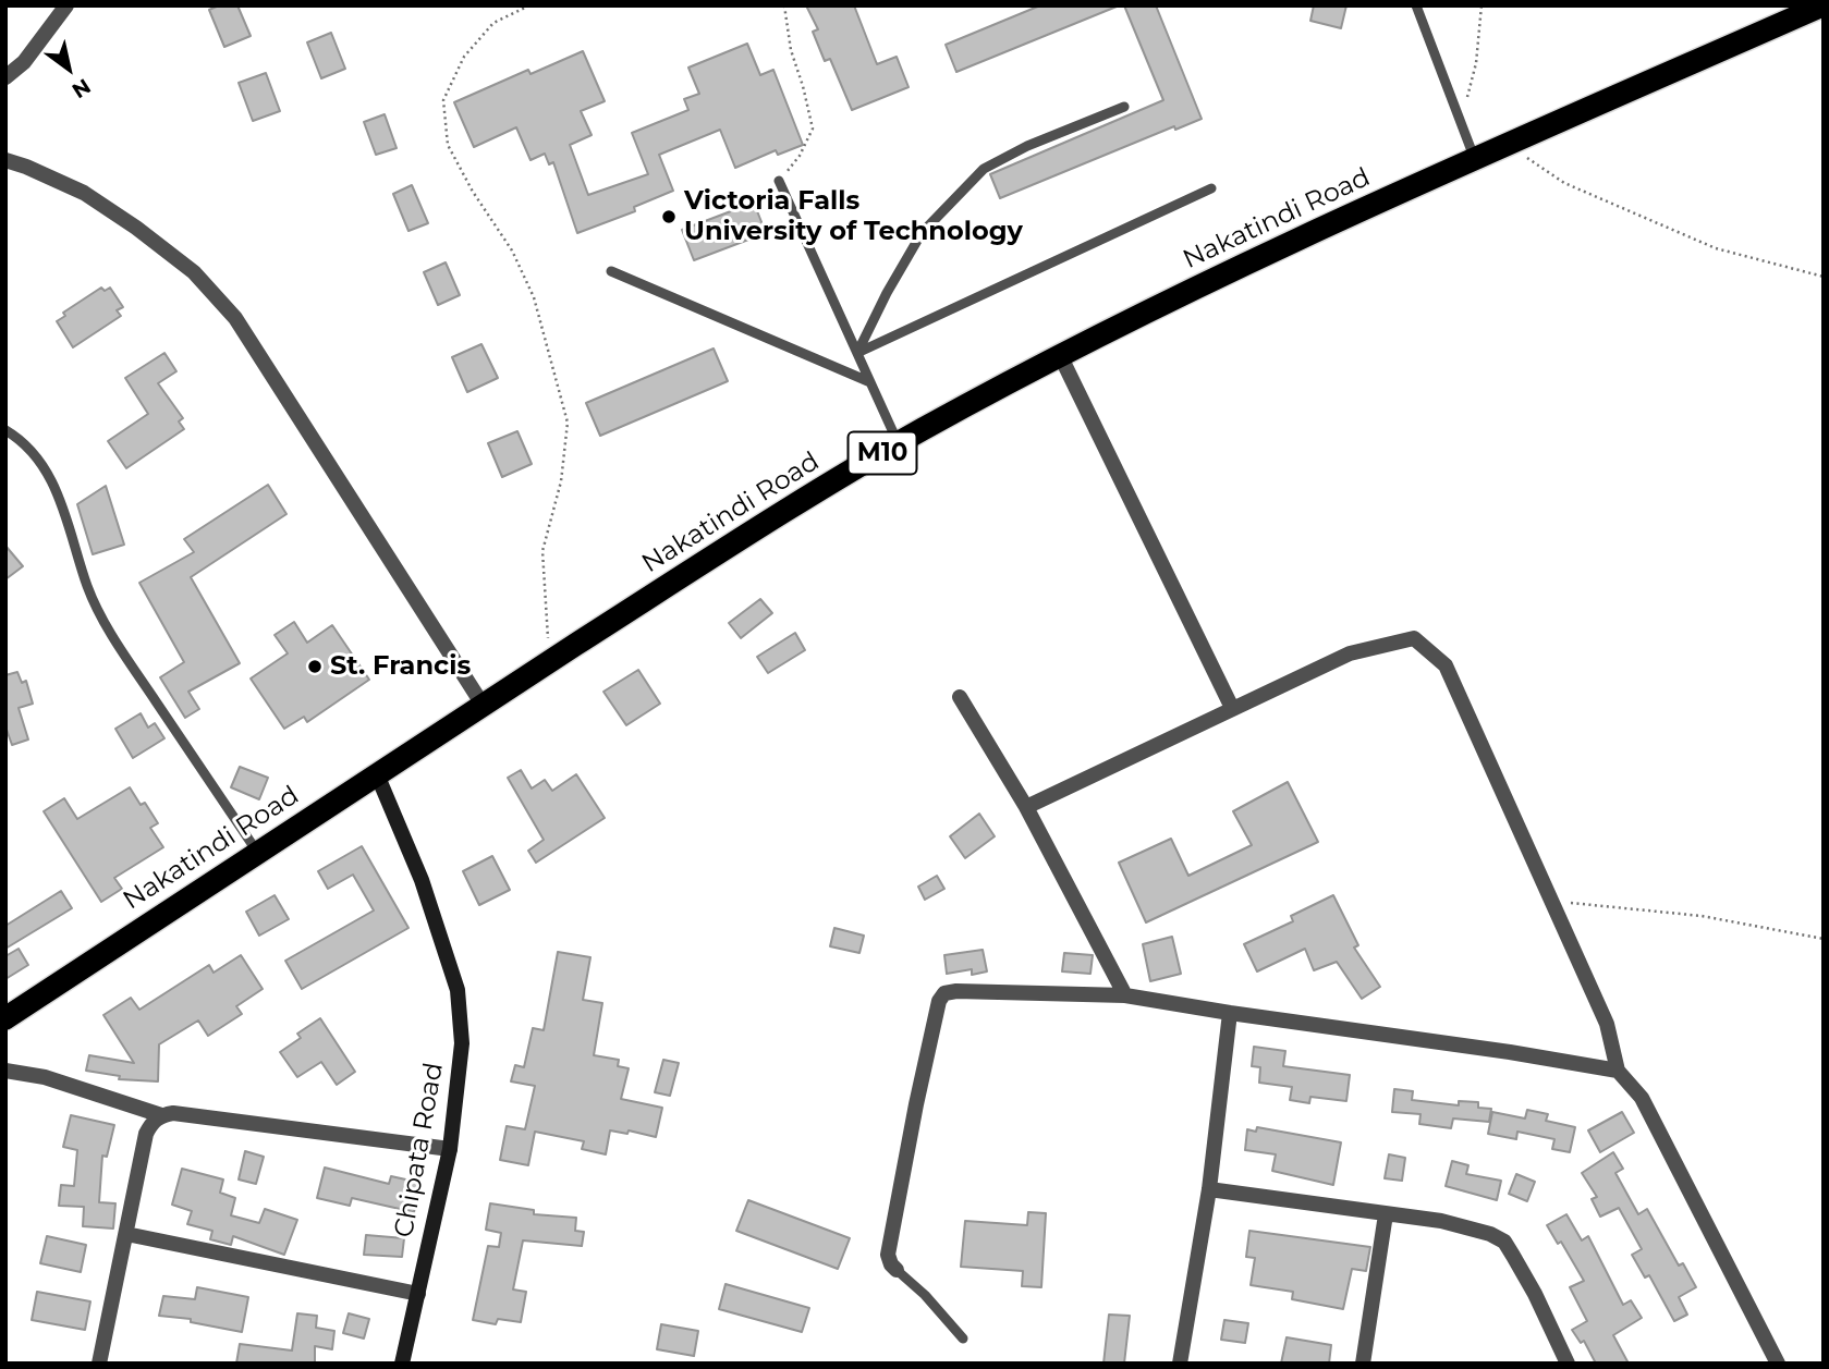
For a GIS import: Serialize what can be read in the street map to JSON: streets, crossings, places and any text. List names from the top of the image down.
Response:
{
  "streets": {
    "highway": ["Nakatindi Road", "M10"],
    "street": ["Chipata Road"]
  },
  "crossings": [
    ["Nakatindi Road", "Chipata Road"]
  ],
  "places": ["Victoria Falls University of Technology", "St. Francis"],
  "north": "bottom right"
}
